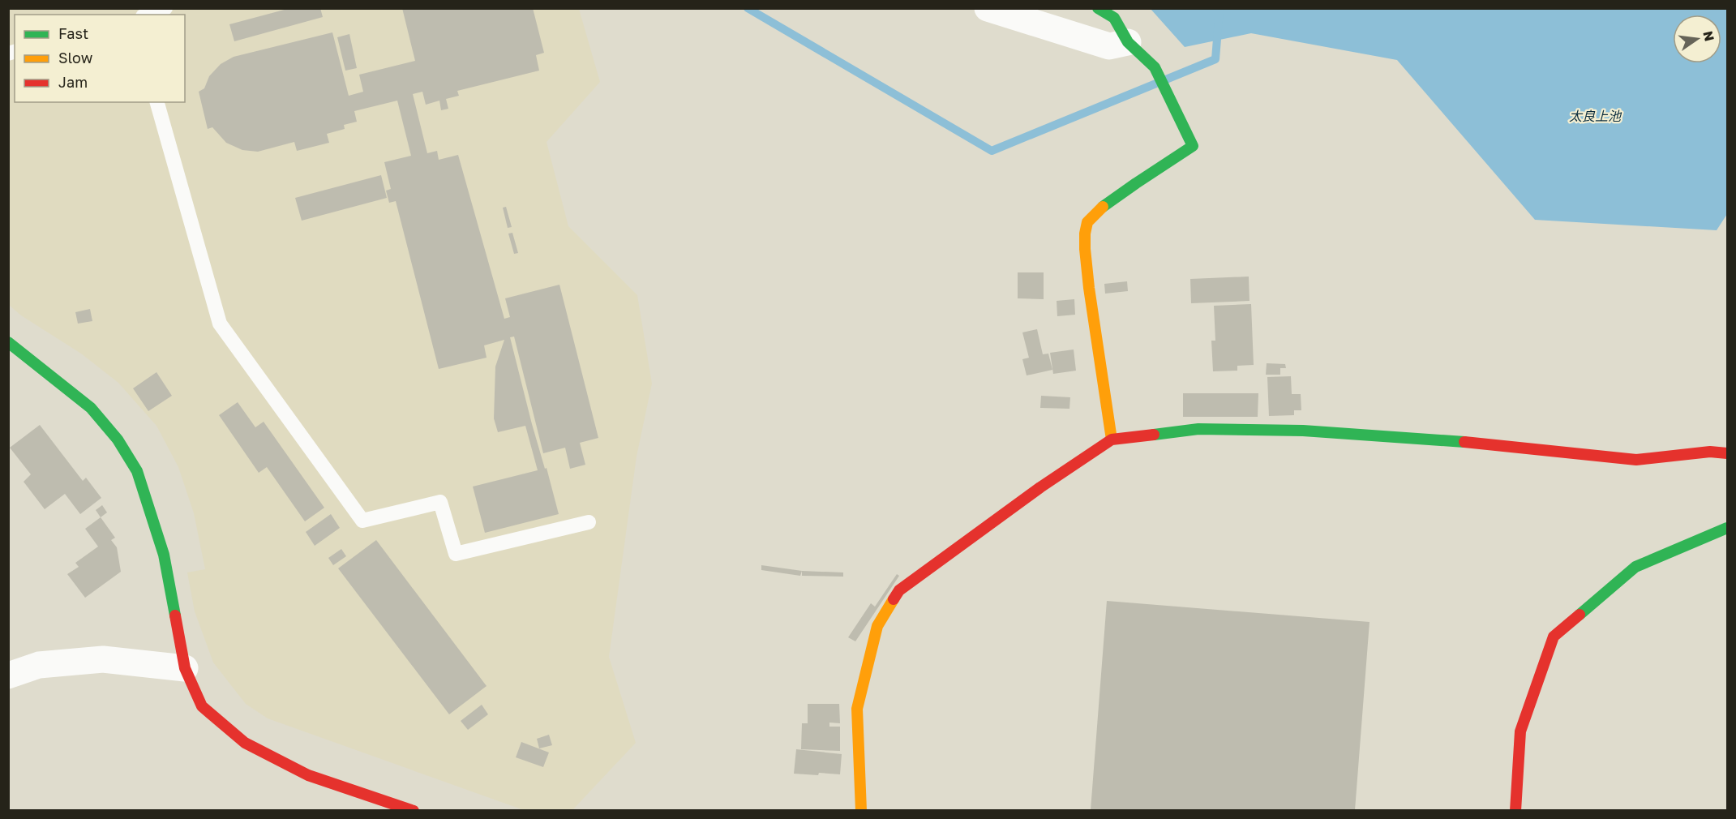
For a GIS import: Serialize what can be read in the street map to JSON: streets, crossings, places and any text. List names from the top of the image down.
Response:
{
  "water": ["太良上池"],
  "legend": ["Fast", "Slow", "Jam"],
  "north": "right"
}
